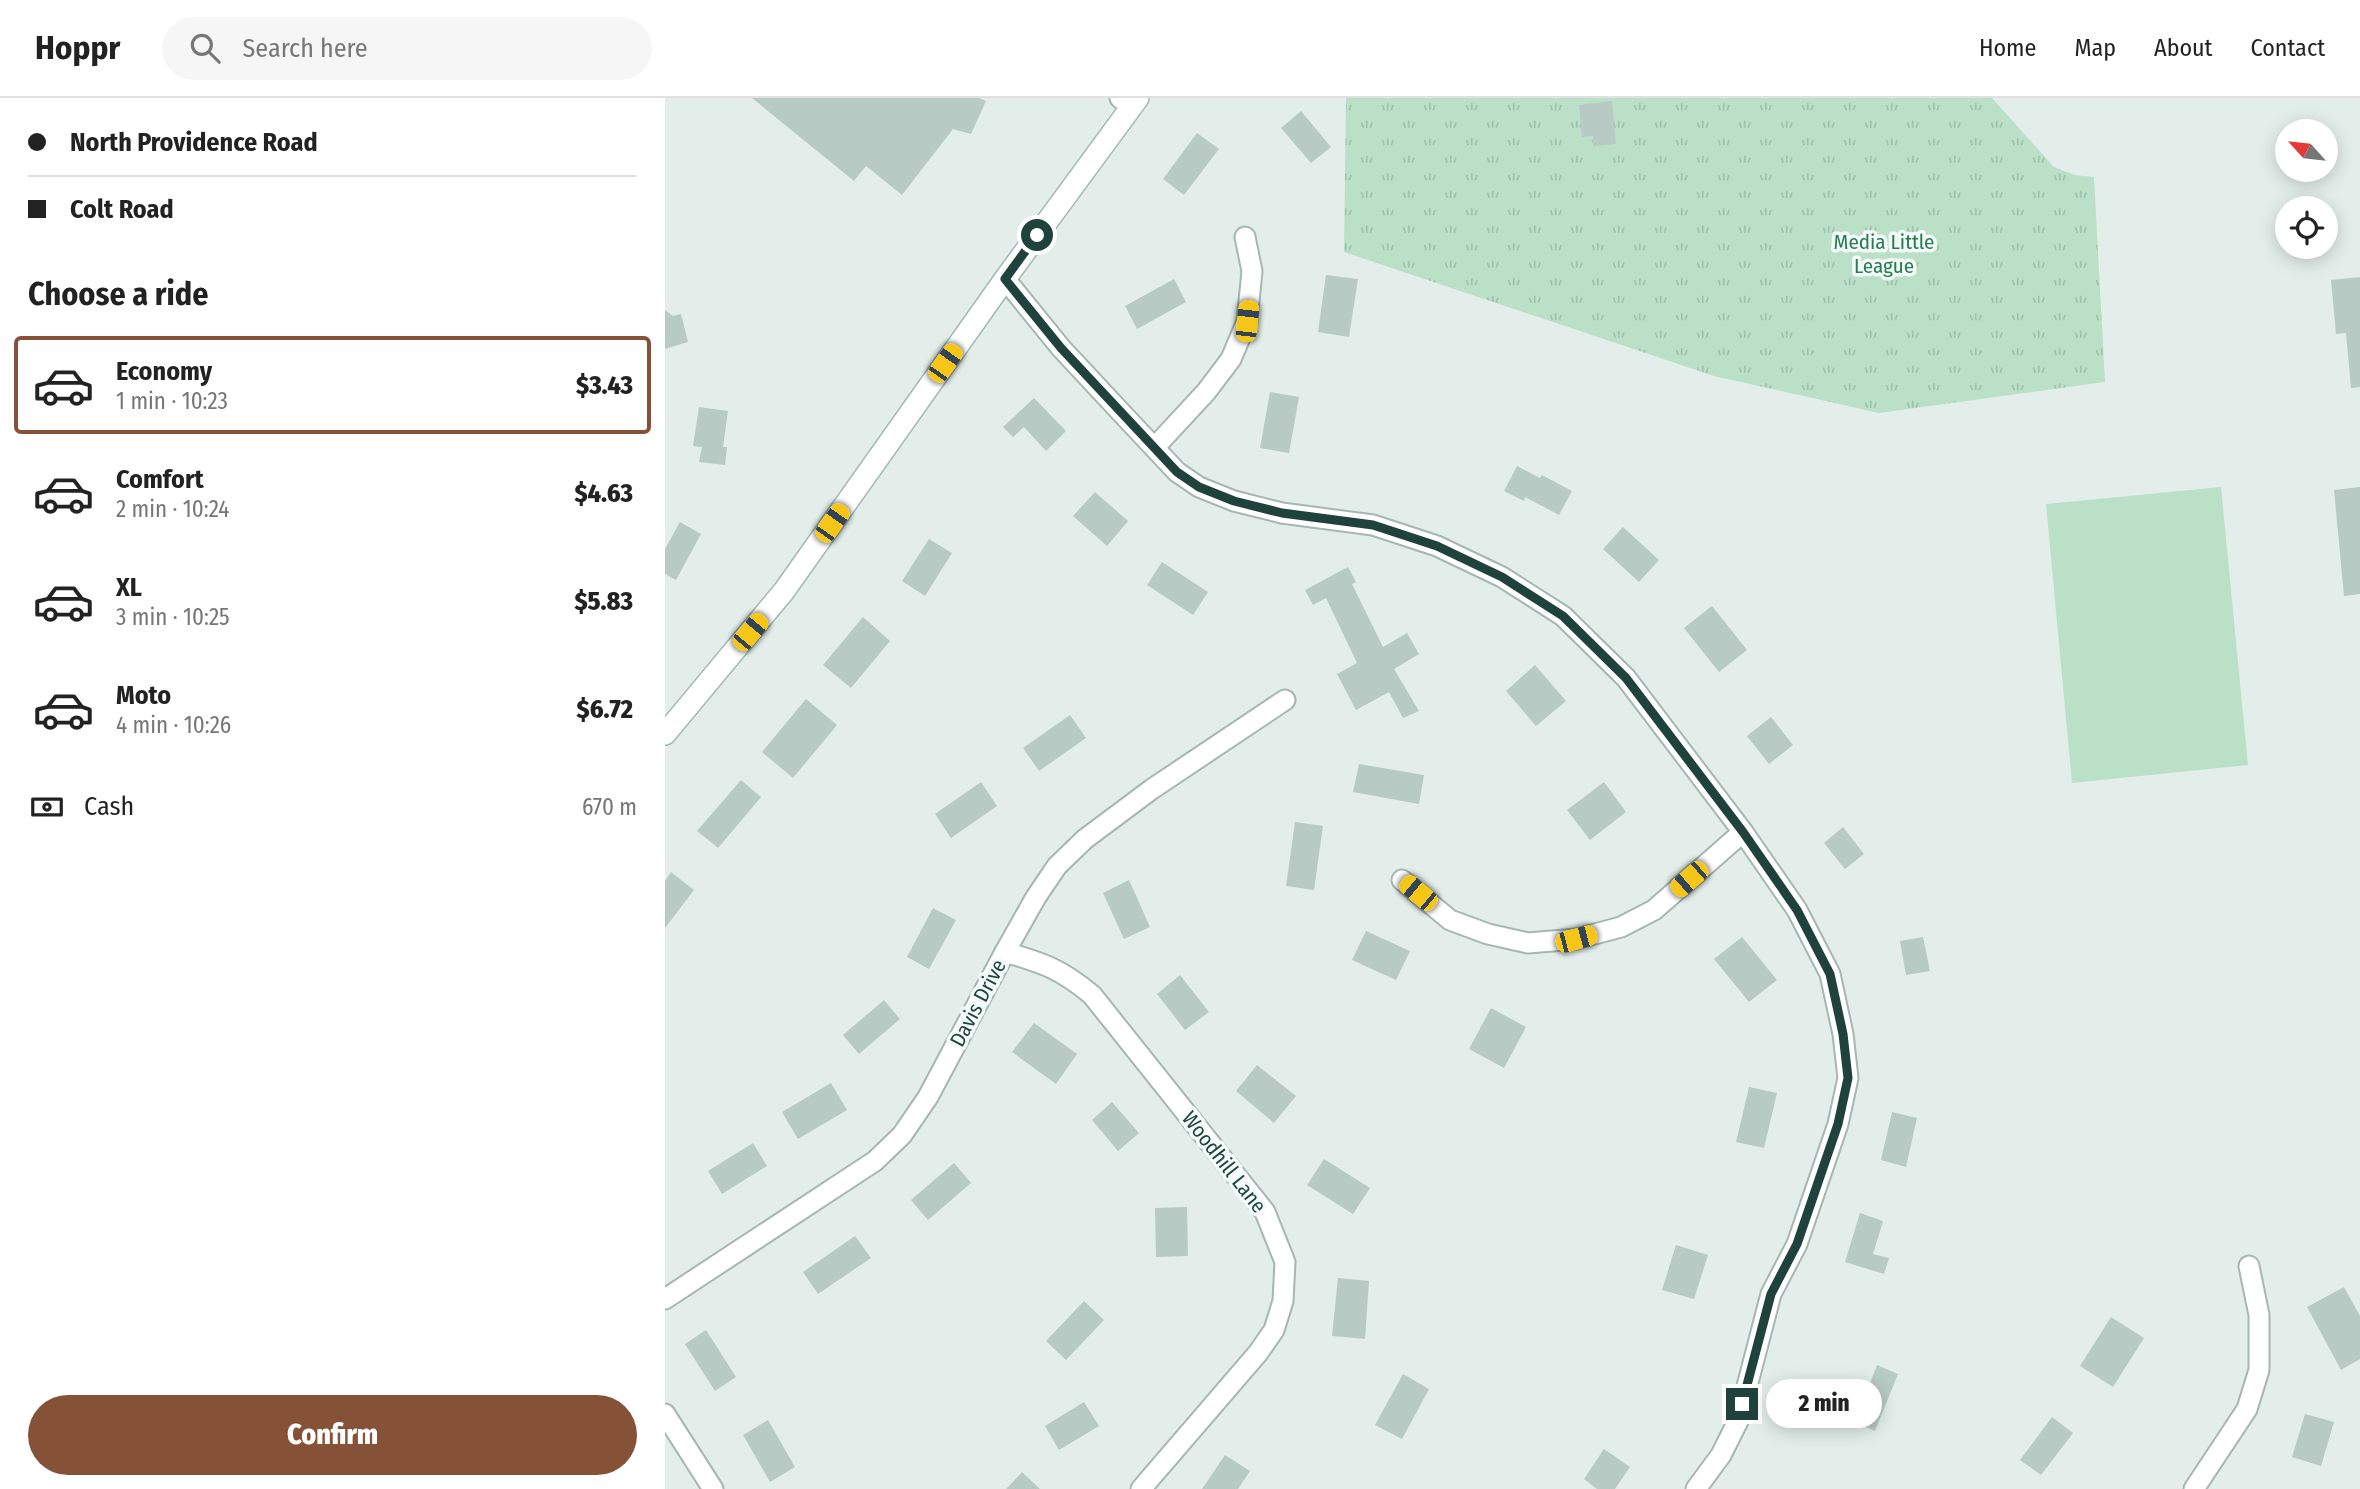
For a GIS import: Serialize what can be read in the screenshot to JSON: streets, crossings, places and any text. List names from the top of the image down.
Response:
{
  "streets": {
    "street": ["Davis Drive", "Woodhill Lane"]
  },
  "crossings": [
    ["Davis Drive", "Woodhill Lane"]
  ],
  "parks": ["Media Little League"],
  "north": "top left",
  "page": {
    "header": "Hoppr",
    "search": "Search here",
    "nav": [
      "Home",
      "Map",
      "About",
      "Contact"
    ],
    "banner": ["North Providence Road", "Colt Road"],
    "heading": "Choose a ride",
    "list": [
      {
        "name": "Economy",
        "note": "1 min · 10:23",
        "value": "$3.43"
      },
      {
        "name": "Comfort",
        "note": "2 min · 10:24",
        "value": "$4.63"
      },
      {
        "name": "XL",
        "note": "3 min · 10:25",
        "value": "$5.83"
      },
      {
        "name": "Moto",
        "note": "4 min · 10:26",
        "value": "$6.72"
      }
    ],
    "pay": ["Cash", "670 m"],
    "bubble": "2 min",
    "buttons": "Confirm"
  }
}
